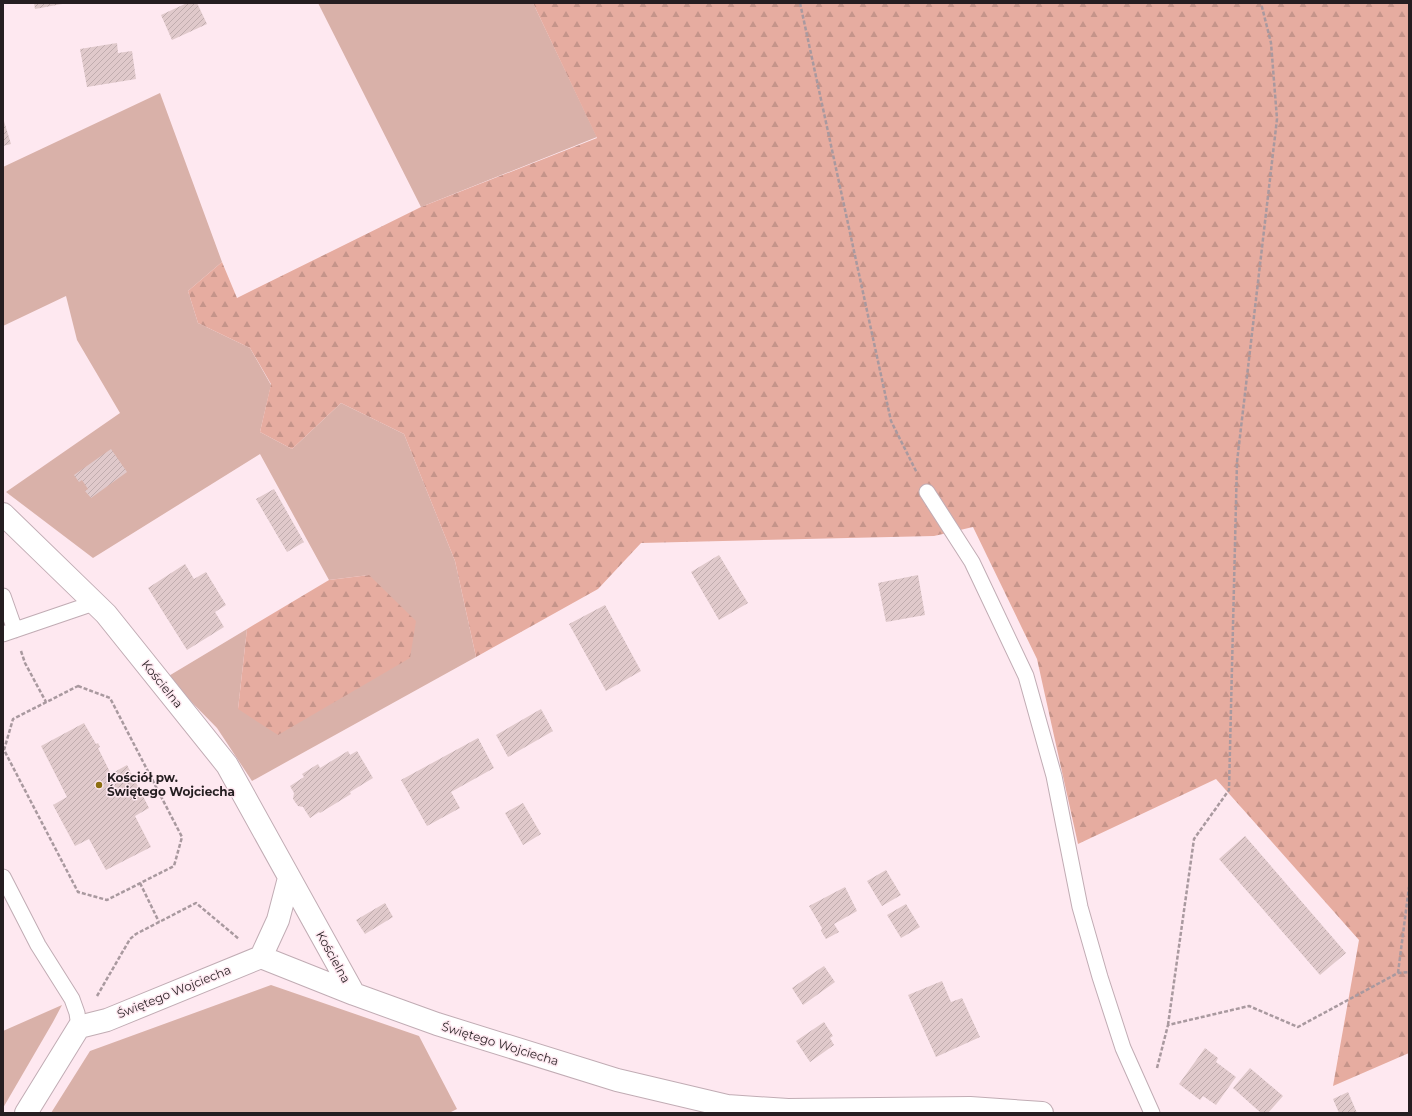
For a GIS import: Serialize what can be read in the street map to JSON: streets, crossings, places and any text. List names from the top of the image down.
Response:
{
  "streets": {
    "street": ["Kościelna", "Świętego Wojciecha"]
  },
  "crossings": [
    ["Kościelna", "Świętego Wojciecha"]
  ],
  "places": ["Kościół pw. Świętego Wojciecha"]
}
